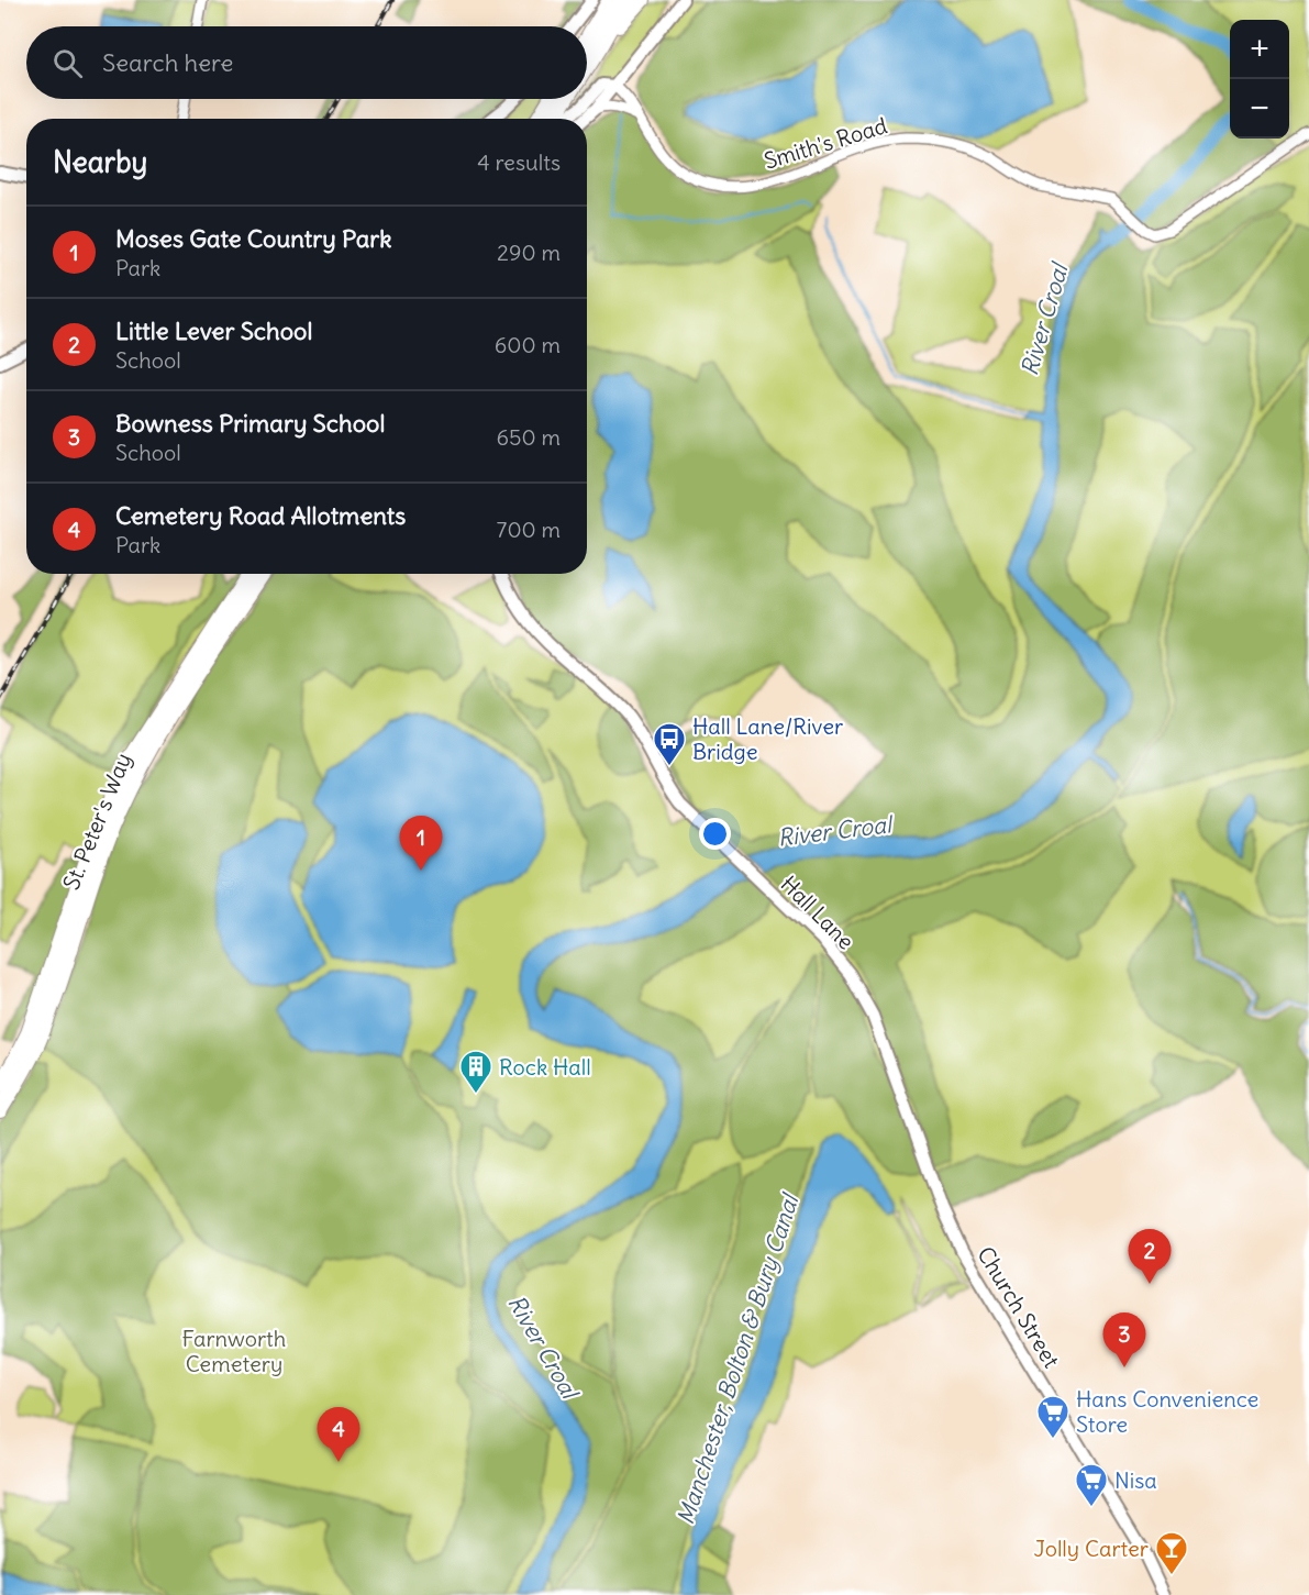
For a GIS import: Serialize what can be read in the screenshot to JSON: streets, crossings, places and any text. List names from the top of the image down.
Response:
{
  "streets": {
    "highway": ["St. Peter's Way"],
    "main road": ["Hall Lane", "Church Street"],
    "street": ["Smith's Road"]
  },
  "crossings": [
    ["Hall Lane", "Church Street"]
  ],
  "water": ["River Croal", "Manchester, Bolton & Bury Canal"],
  "parks": ["Farnworth Cemetery"],
  "places": {
    "bus stop": ["Hall Lane/River Bridge"],
    "building": ["Rock Hall"],
    "supermarket": ["Hans Convenience Store", "Nisa"],
    "bar": ["Jolly Carter"]
  },
  "page": {
    "map_buttons": ["+", "−"],
    "search": "Search here",
    "heading": ["Nearby", "4 results"],
    "list": [
      {
        "mark": "1",
        "name": "Moses Gate Country Park",
        "note": "Park",
        "value": "290 m"
      },
      {
        "mark": "2",
        "name": "Little Lever School",
        "note": "School",
        "value": "600 m"
      },
      {
        "mark": "3",
        "name": "Bowness Primary School",
        "note": "School",
        "value": "650 m"
      },
      {
        "mark": "4",
        "name": "Cemetery Road Allotments",
        "note": "Park",
        "value": "700 m"
      }
    ],
    "pins": [
      "1",
      "2",
      "3",
      "4"
    ]
  }
}
